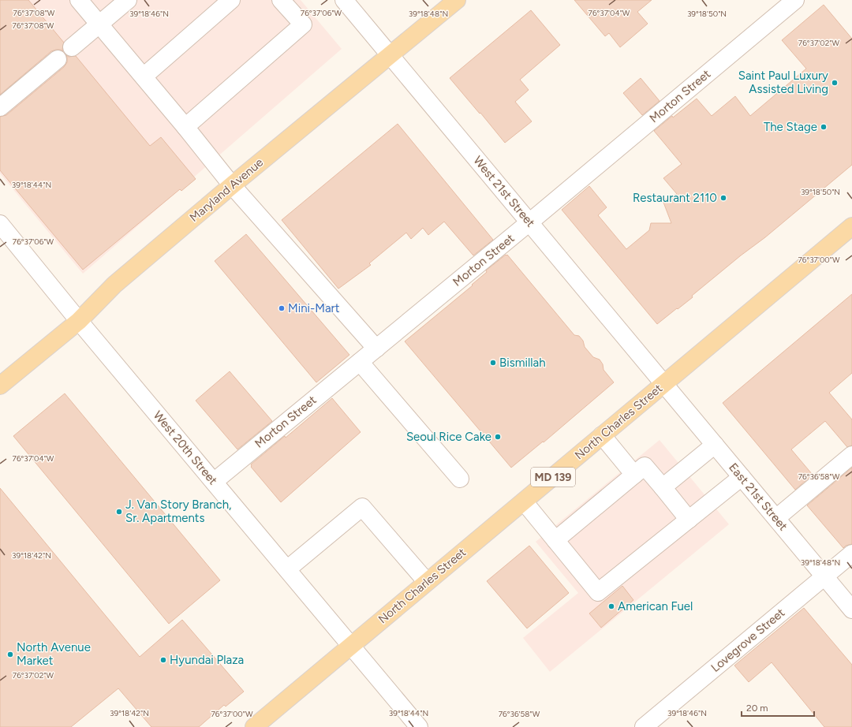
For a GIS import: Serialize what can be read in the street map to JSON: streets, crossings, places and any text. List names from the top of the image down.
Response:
{
  "streets": {
    "main road": ["Maryland Avenue", "North Charles Street", "MD 139"],
    "street": [
      "Morton Street",
      "West 21st Street",
      "West 20th Street",
      "East 21st Street",
      "Lovegrove Street"
    ]
  },
  "crossings": [
    ["Morton Street", "West 21st Street"],
    ["Morton Street", "West 20th Street"],
    ["Maryland Avenue", "West 21st Street"],
    ["Maryland Avenue", "West 20th Street"],
    ["West 21st Street", "North Charles Street"],
    ["West 21st Street", "East 21st Street"],
    ["North Charles Street", "West 20th Street"],
    ["North Charles Street", "East 21st Street"],
    ["East 21st Street", "Lovegrove Street"]
  ],
  "places": [
    "Saint Paul Luxury Assisted Living",
    "The Stage",
    "Restaurant 2110",
    "Mini-Mart",
    "Bismillah",
    "Seoul Rice Cake",
    "J. Van Story Branch, Sr. Apartments",
    "American Fuel",
    "North Avenue Market",
    "Hyundai Plaza"
  ],
  "scale_bar": "20 m",
  "coordinates": [
    "76°37'08\"W",
    "76°37'06\"W",
    "76°37'04\"W",
    "39°18'46\"N",
    "39°18'48\"N",
    "39°18'50\"N",
    "76°37'02\"W",
    "39°18'44\"N",
    "76°37'00\"W",
    "76°36'58\"W",
    "39°18'42\"N"
  ]
}
